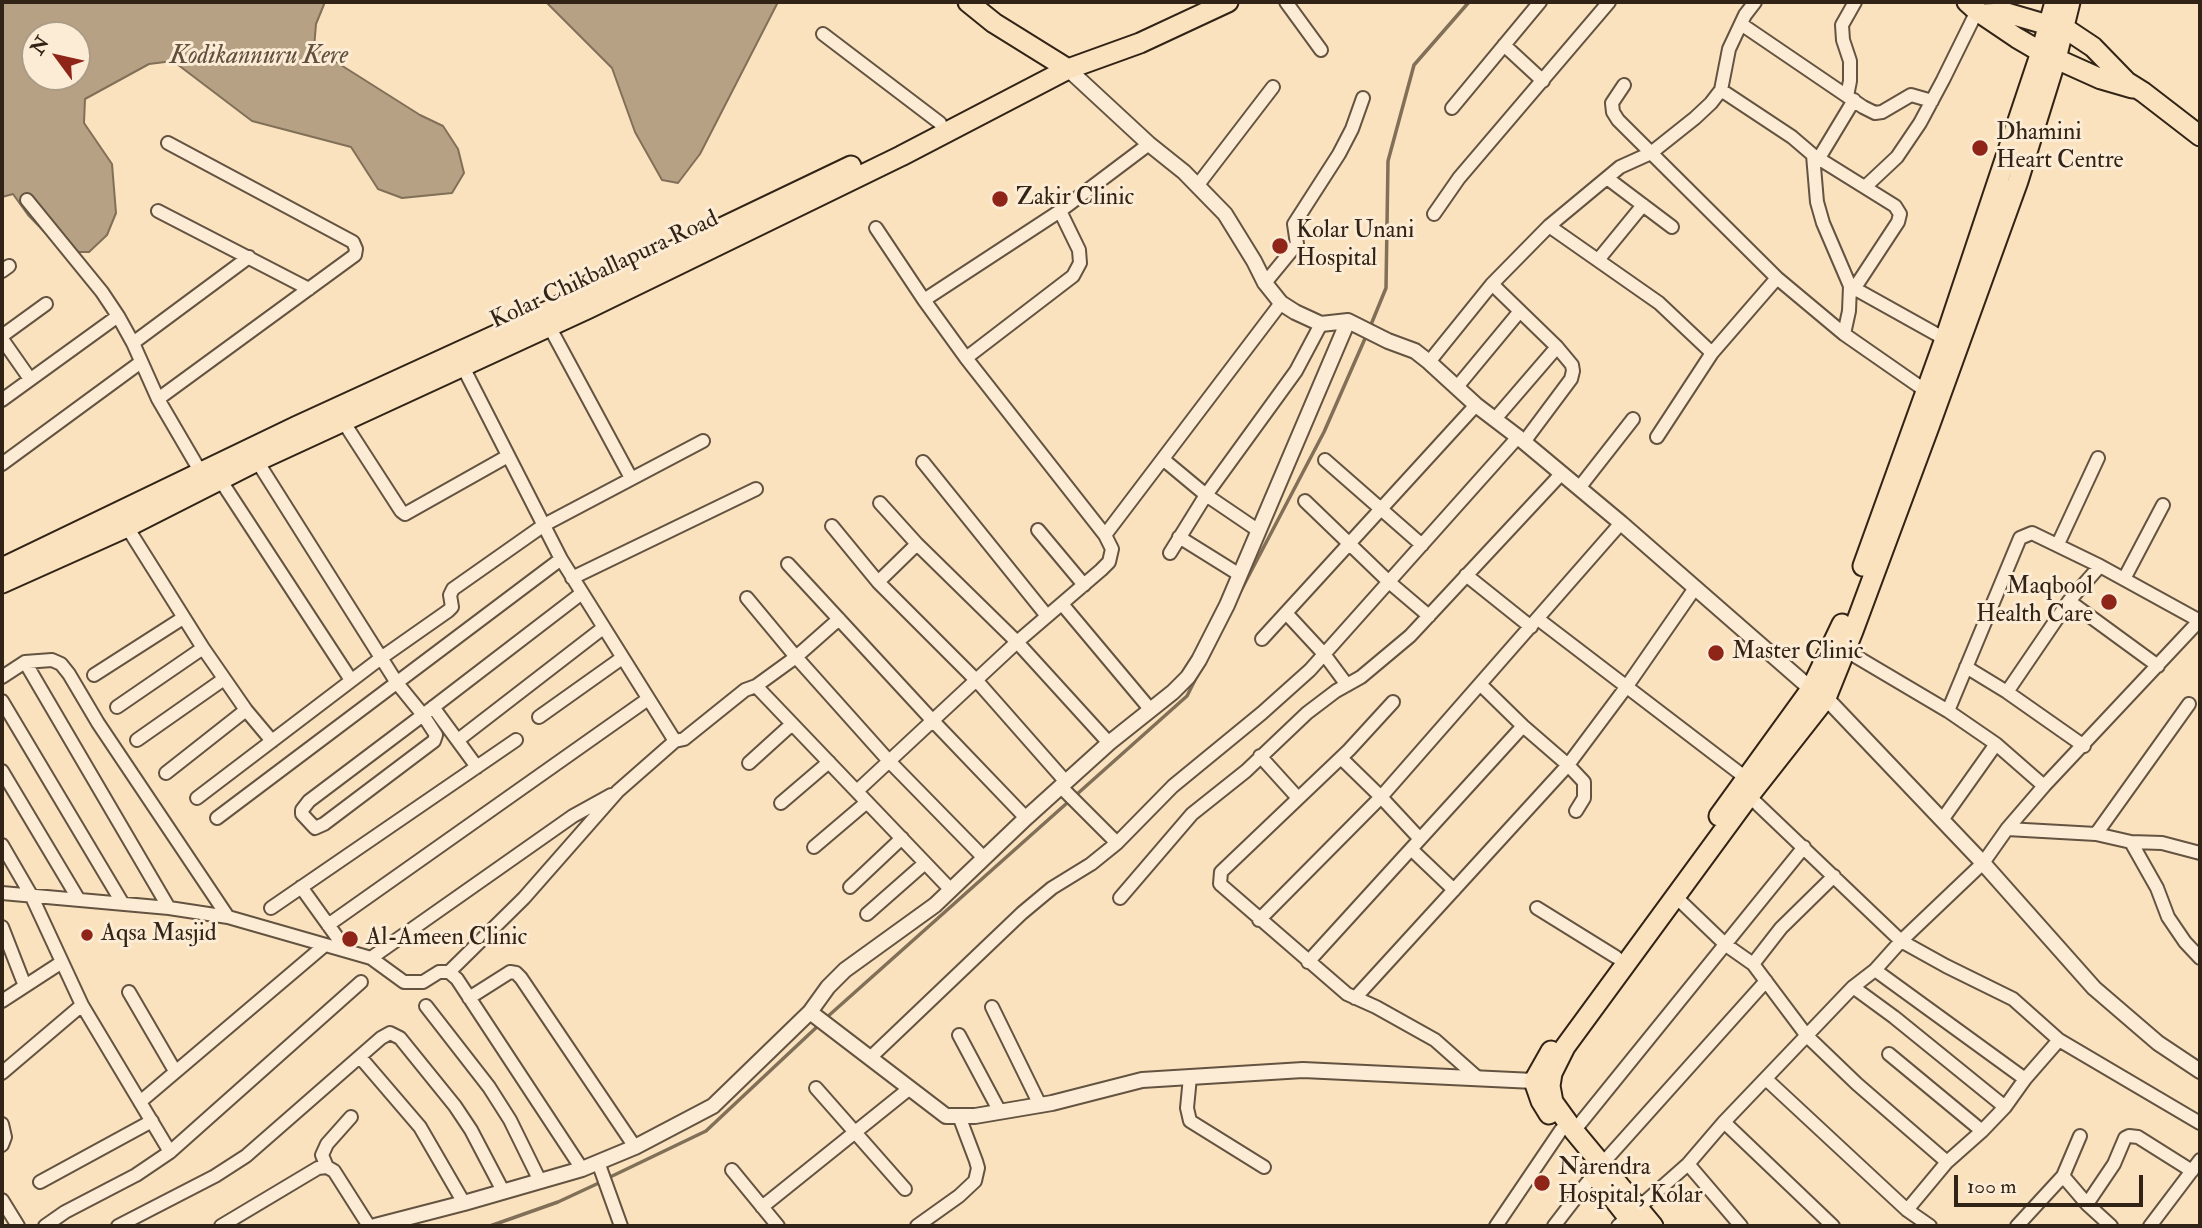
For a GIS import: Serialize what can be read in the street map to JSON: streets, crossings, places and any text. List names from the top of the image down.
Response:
{
  "streets": {
    "main road": ["Kolar Chikballapura Road"]
  },
  "water": ["Kodikannuru Kere"],
  "places": [
    "Dhamini Heart Centre",
    "Zakir Clinic",
    "Kolar Unani Hospital",
    "Maqbool Health Care",
    "Master Clinic",
    "Aqsa Masjid",
    "Al-Ameen Clinic",
    "Narendra Hospital, Kolar"
  ],
  "scale_bar": "100 m",
  "north": "top left"
}
